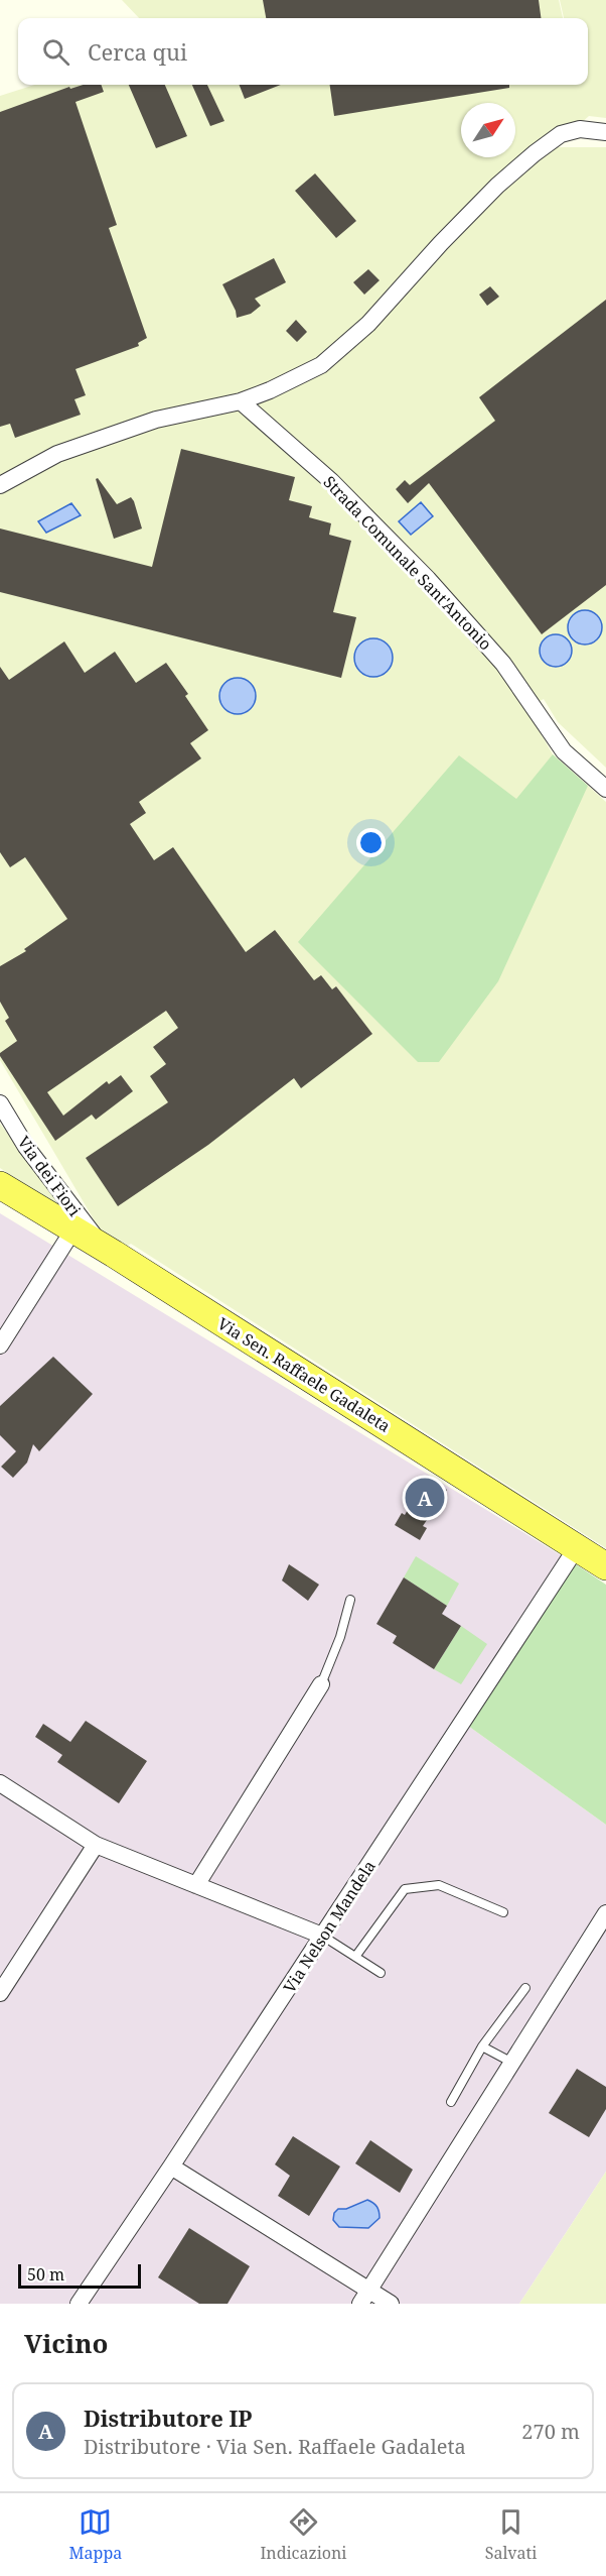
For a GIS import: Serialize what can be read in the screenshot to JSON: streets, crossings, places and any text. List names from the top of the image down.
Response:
{
  "streets": {
    "main road": ["Via Sen. Raffaele Gadaleta"],
    "street": ["Strada Comunale Sant'Antonio", "Via dei Fiori", "Via Nelson Mandela"]
  },
  "crossings": [
    ["Via dei Fiori", "Via Sen. Raffaele Gadaleta"],
    ["Via Sen. Raffaele Gadaleta", "Via Nelson Mandela"]
  ],
  "scale_bar": "50 m",
  "north": "top right",
  "page": {
    "search": "Cerca qui",
    "pins": "A",
    "scale": "50 m",
    "heading": "Vicino",
    "list": [
      {
        "mark": "A",
        "name": "Distributore IP",
        "note": "Distributore · Via Sen. Raffaele Gadaleta",
        "value": "270 m"
      }
    ],
    "nav": ["Mappa", "Indicazioni", "Salvati"]
  }
}
